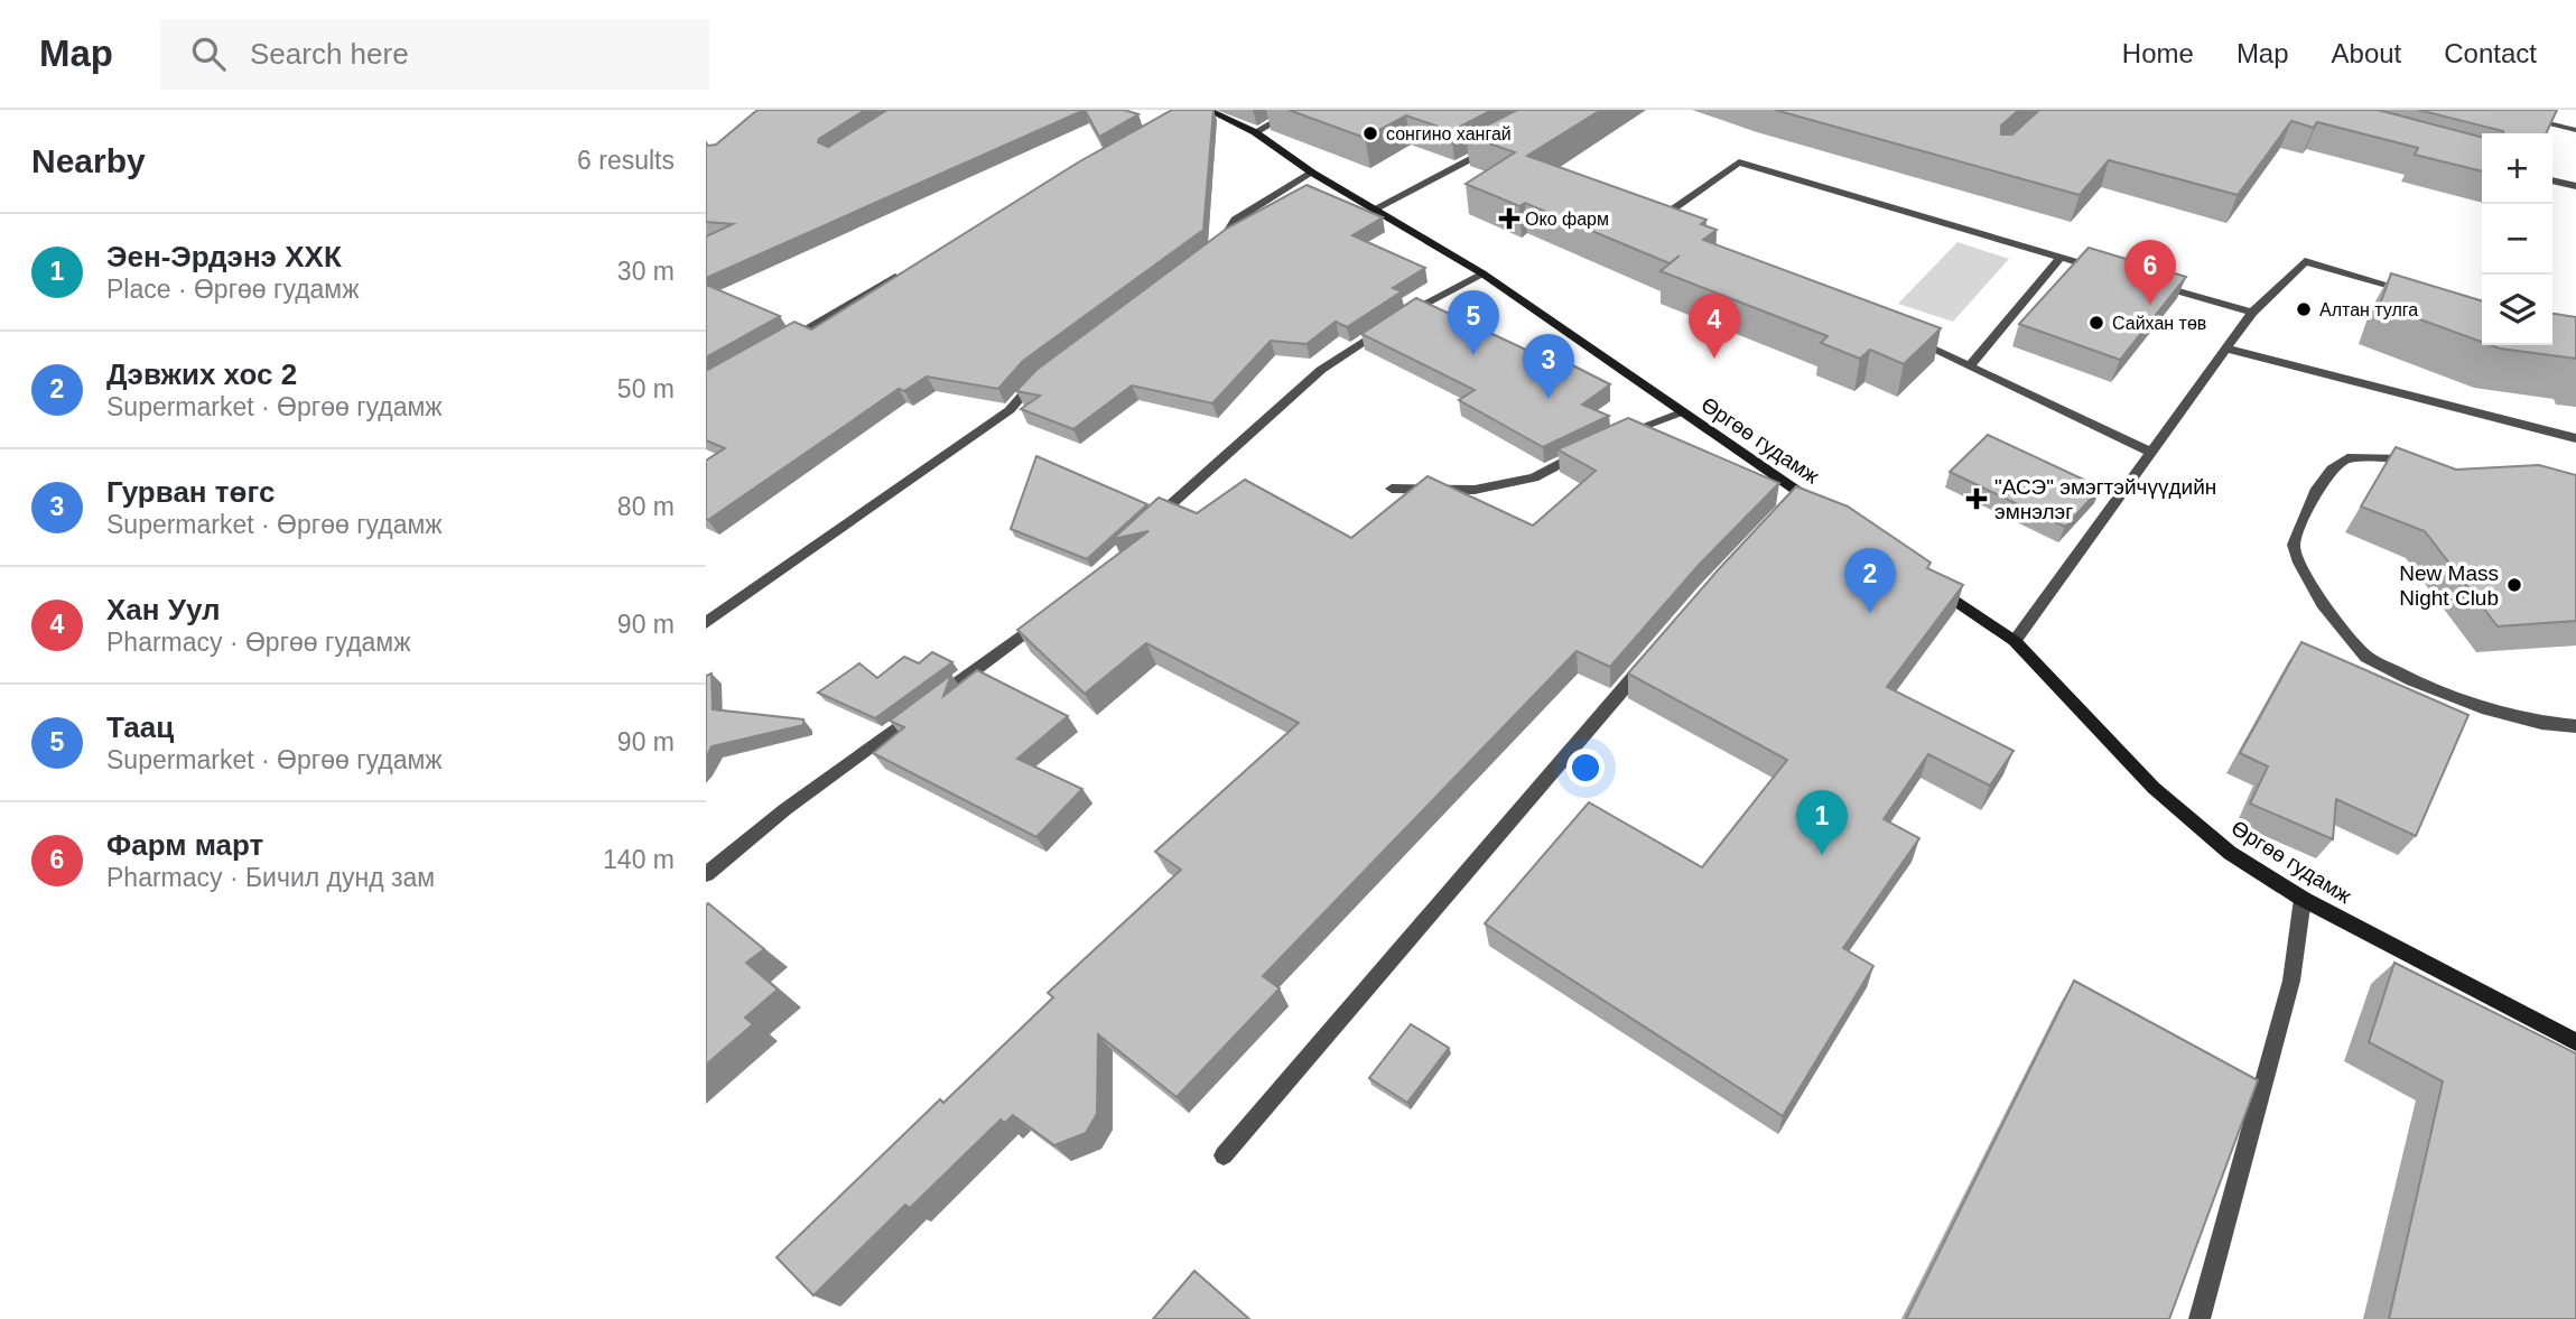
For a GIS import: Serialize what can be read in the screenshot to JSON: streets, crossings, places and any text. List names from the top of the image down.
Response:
{
  "streets": {
    "street": ["Өргөө гудамж"]
  },
  "places": {
    "other": [
      "сонгино хангай",
      "Алтан тулга",
      "Сайхан төв",
      "New Mass Night Club"
    ],
    "health": ["Око фарм", "\"АСЭ\" эмэгтэйчүүдийн эмнэлэг"]
  },
  "page": {
    "header": "Map",
    "search": "Search here",
    "nav": [
      "Home",
      "Map",
      "About",
      "Contact"
    ],
    "heading": ["Nearby", "6 results"],
    "map_buttons": ["+", "−"],
    "list": [
      {
        "mark": "1",
        "name": "Эен-Эрдэнэ ХХК",
        "note": "Place · Өргөө гудамж",
        "value": "30 m"
      },
      {
        "mark": "2",
        "name": "Дэвжих хос 2",
        "note": "Supermarket · Өргөө гудамж",
        "value": "50 m"
      },
      {
        "mark": "3",
        "name": "Гурван төгс",
        "note": "Supermarket · Өргөө гудамж",
        "value": "80 m"
      },
      {
        "mark": "4",
        "name": "Хан Уул",
        "note": "Pharmacy · Өргөө гудамж",
        "value": "90 m"
      },
      {
        "mark": "5",
        "name": "Таац",
        "note": "Supermarket · Өргөө гудамж",
        "value": "90 m"
      },
      {
        "mark": "6",
        "name": "Фарм март",
        "note": "Pharmacy · Бичил дунд зам",
        "value": "140 m"
      }
    ],
    "pins": [
      "6",
      "5",
      "4",
      "3",
      "2",
      "1"
    ]
  }
}
